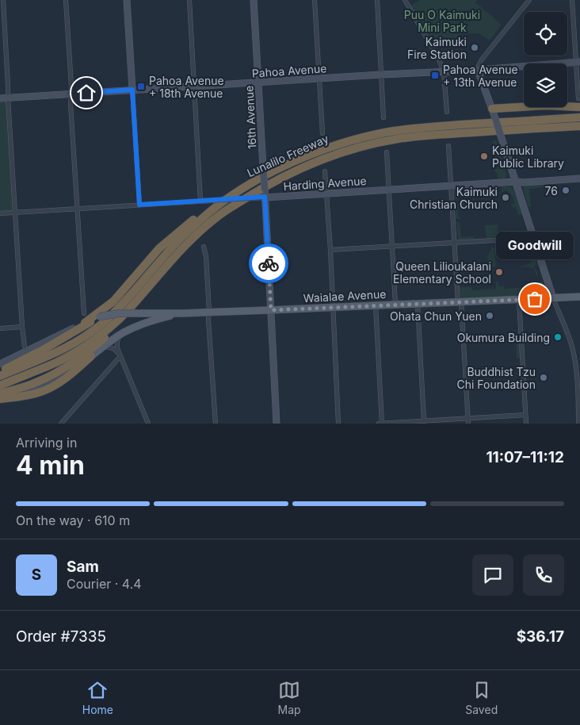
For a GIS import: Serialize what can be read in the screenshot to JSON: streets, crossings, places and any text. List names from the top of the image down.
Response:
{
  "streets": {
    "highway": ["Lunalilo Freeway"],
    "main road": ["Waialae Avenue"],
    "street": ["Pahoa Avenue", "16th Avenue", "Harding Avenue"]
  },
  "crossings": [
    ["Pahoa Avenue", "16th Avenue"],
    ["16th Avenue", "Harding Avenue"],
    ["16th Avenue", "Waialae Avenue"],
    ["Lunalilo Freeway", "Waialae Avenue"]
  ],
  "parks": ["Puu O Kaimuki Mini Park"],
  "places": {
    "other": [
      "Kaimuki Fire Station",
      "Kaimuki Public Library",
      "76",
      "Kaimuki Christian Church",
      "Queen Lilioukalani Elementary School",
      "Goodwill",
      "Ohata Chun Yuen",
      "Okumura Building",
      "Buddhist Tzu Chi Foundation"
    ],
    "transit": ["Pahoa Avenue + 13th Avenue", "Pahoa Avenue + 18th Avenue"]
  },
  "page": {
    "bubble": "Goodwill",
    "heading": ["4 min", "Arriving in", "11:07–11:12"],
    "panel": [
      "Sam",
      "Courier · 4.4",
      "Order #7335",
      "$36.17"
    ],
    "bar": "On the way · 610 m",
    "round": "S",
    "tabs": ["Home", "Map", "Saved"]
  }
}
